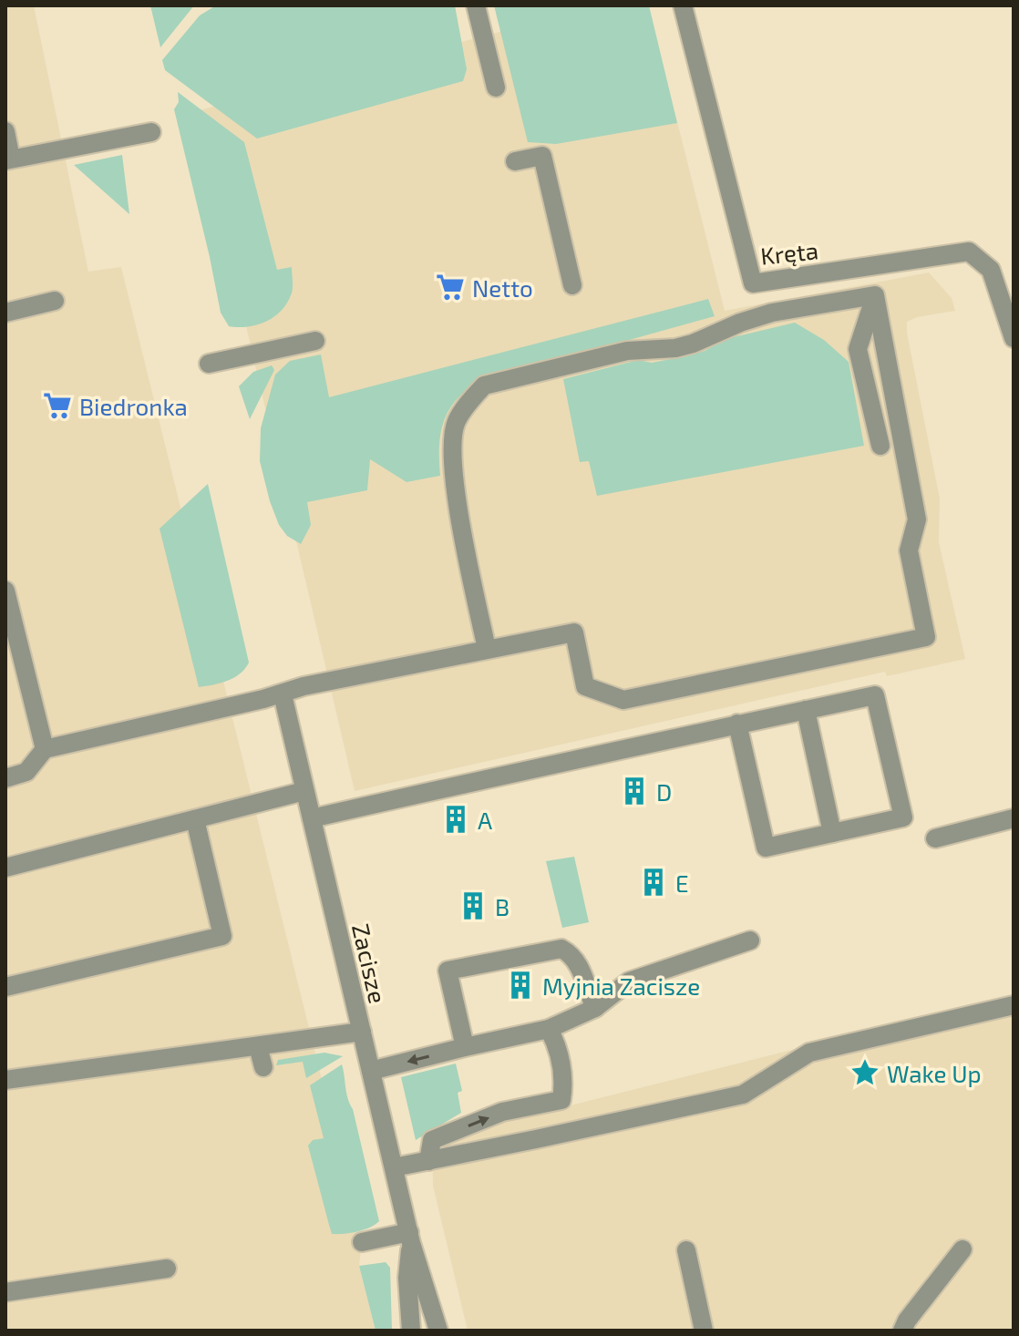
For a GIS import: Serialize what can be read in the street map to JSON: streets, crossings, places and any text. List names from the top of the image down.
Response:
{
  "streets": {
    "street": ["Kręta", "Zacisze"]
  },
  "places": {
    "supermarket": ["Netto", "Biedronka"],
    "building": [
      "D",
      "A",
      "E",
      "B",
      "Myjnia Zacisze"
    ],
    "place": ["Wake Up"]
  }
}
